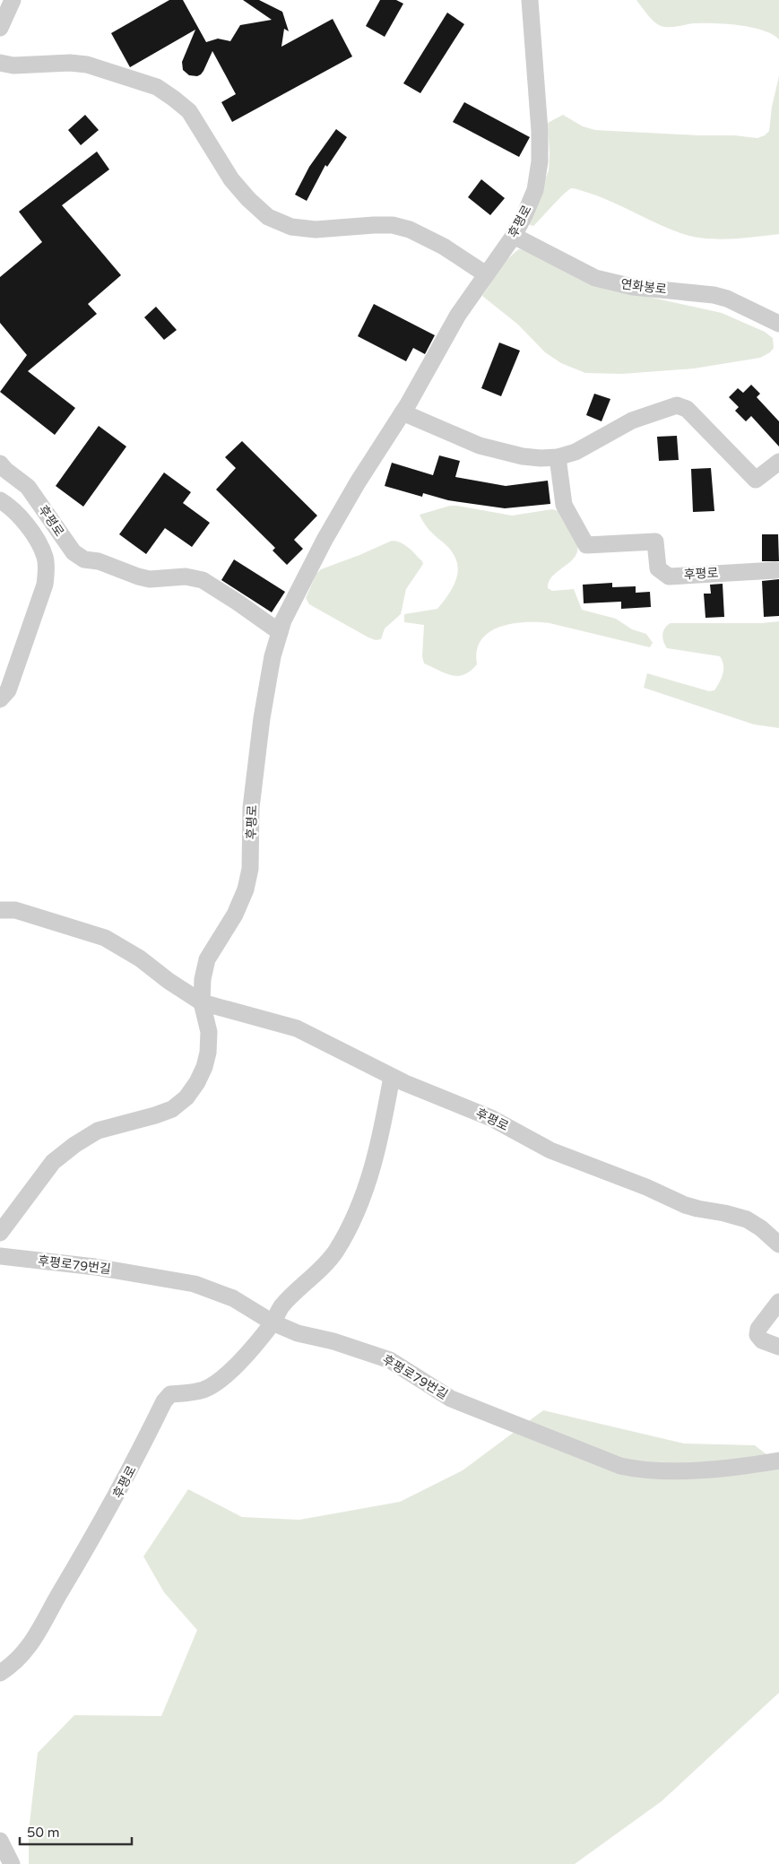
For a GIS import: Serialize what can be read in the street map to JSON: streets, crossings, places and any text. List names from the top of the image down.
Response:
{
  "streets": {
    "street": ["후평로", "연화봉로", "후평로79번길"]
  },
  "crossings": [
    ["후평로", "연화봉로"],
    ["후평로", "후평로79번길"]
  ],
  "scale_bar": "50 m"
}
